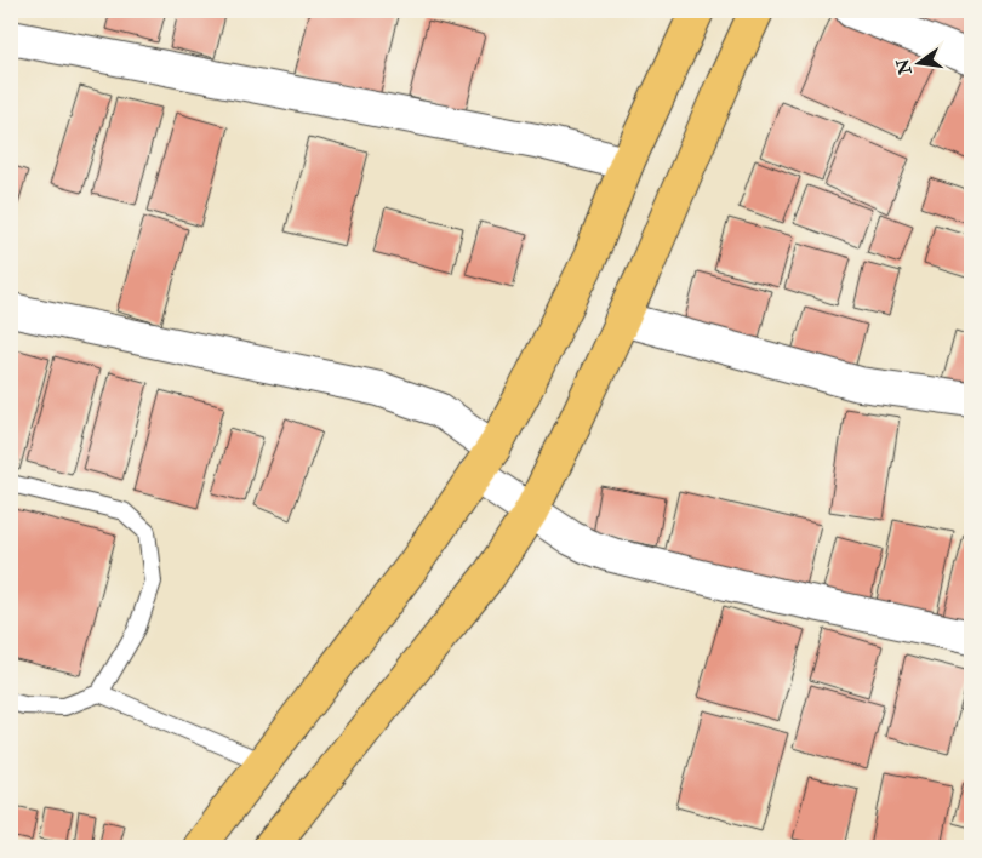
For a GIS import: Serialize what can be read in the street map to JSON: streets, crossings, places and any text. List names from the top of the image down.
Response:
{
  "north": "left"
}
